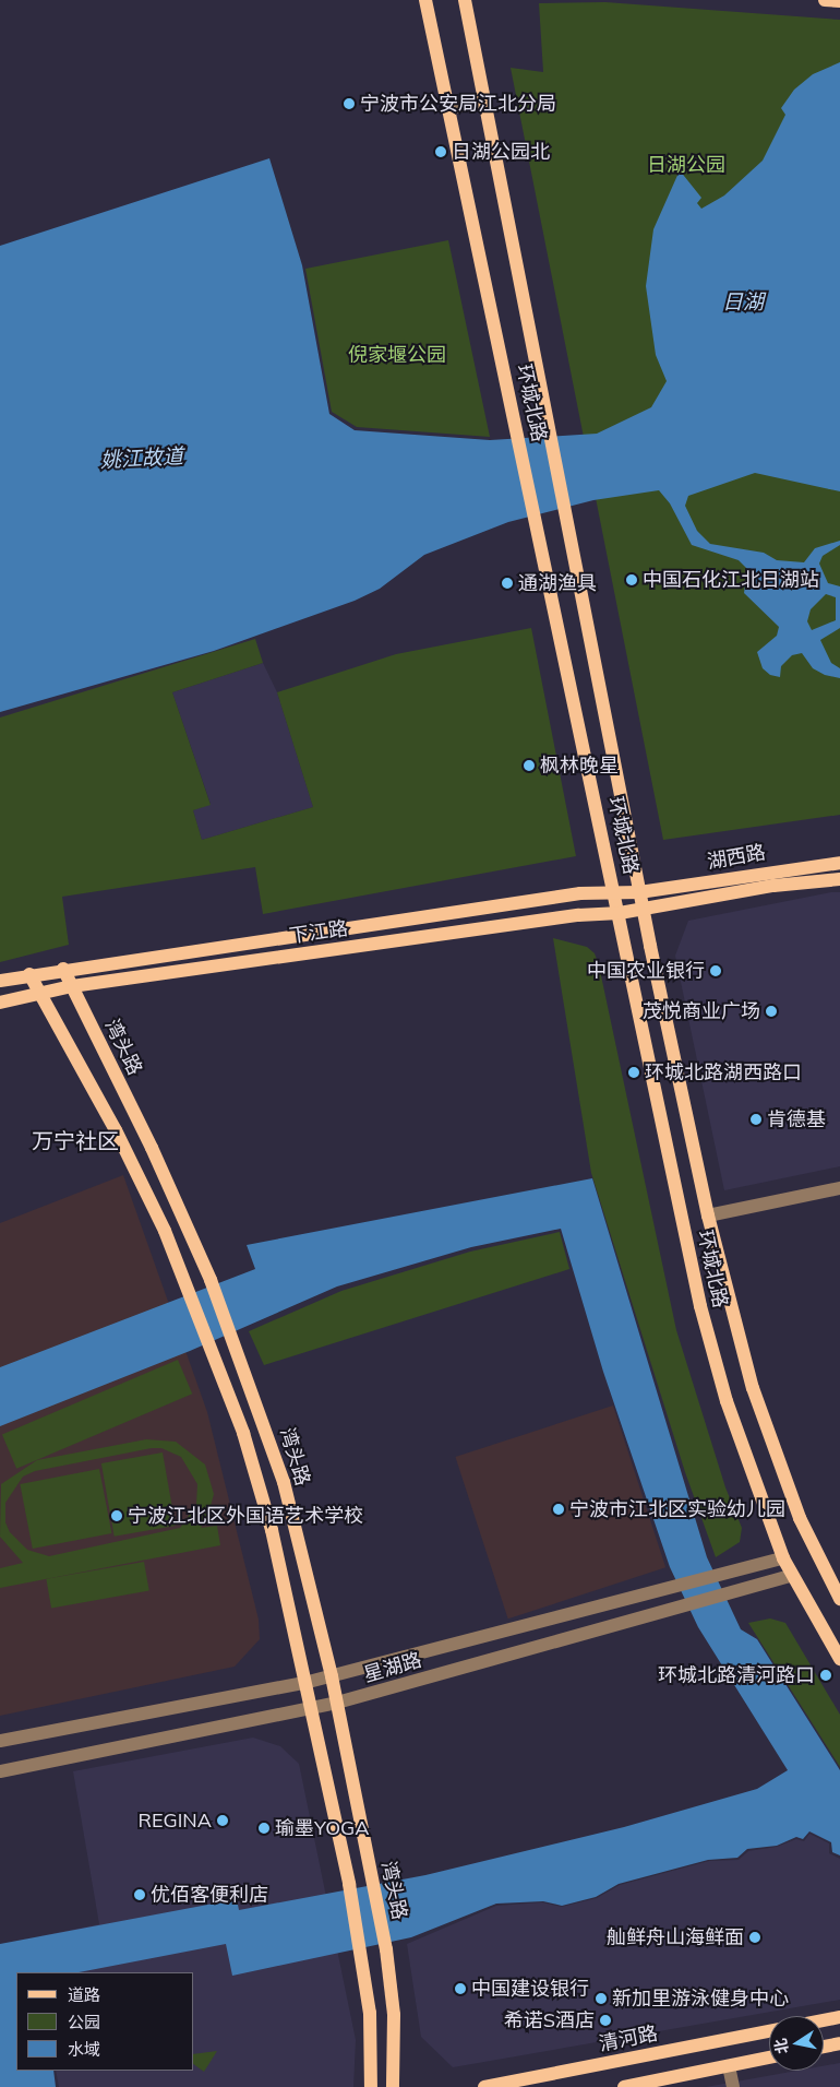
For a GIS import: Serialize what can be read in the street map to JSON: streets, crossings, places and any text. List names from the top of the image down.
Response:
{
  "streets": {
    "main road": [
      "环城北路",
      "湖西路",
      "下江路",
      "湾头路",
      "清河路"
    ],
    "street": ["星湖路"]
  },
  "crossings": [
    ["环城北路", "湖西路"],
    ["环城北路", "下江路"],
    ["环城北路", "星湖路"],
    ["湖西路", "下江路"],
    ["下江路", "湾头路"],
    ["湾头路", "星湖路"]
  ],
  "districts": ["万宁社区"],
  "water": ["日湖", "姚江故道"],
  "parks": ["日湖公园", "倪家堰公园"],
  "places": [
    "宁波市公安局江北分局",
    "日湖公园北",
    "中国石化江北日湖站",
    "通湖渔具",
    "枫林晚星",
    "中国农业银行",
    "茂悦商业广场",
    "环城北路湖西路口",
    "肯德基",
    "宁波市江北区实验幼儿园",
    "宁波江北区外国语艺术学校",
    "环城北路清河路口",
    "REGINA",
    "瑜墨YOGA",
    "优佰客便利店",
    "舢鲜舟山海鲜面",
    "中国建设银行",
    "新加里游泳健身中心",
    "希诺S酒店"
  ],
  "legend": ["道路", "公园", "水域"],
  "north": "left"
}
